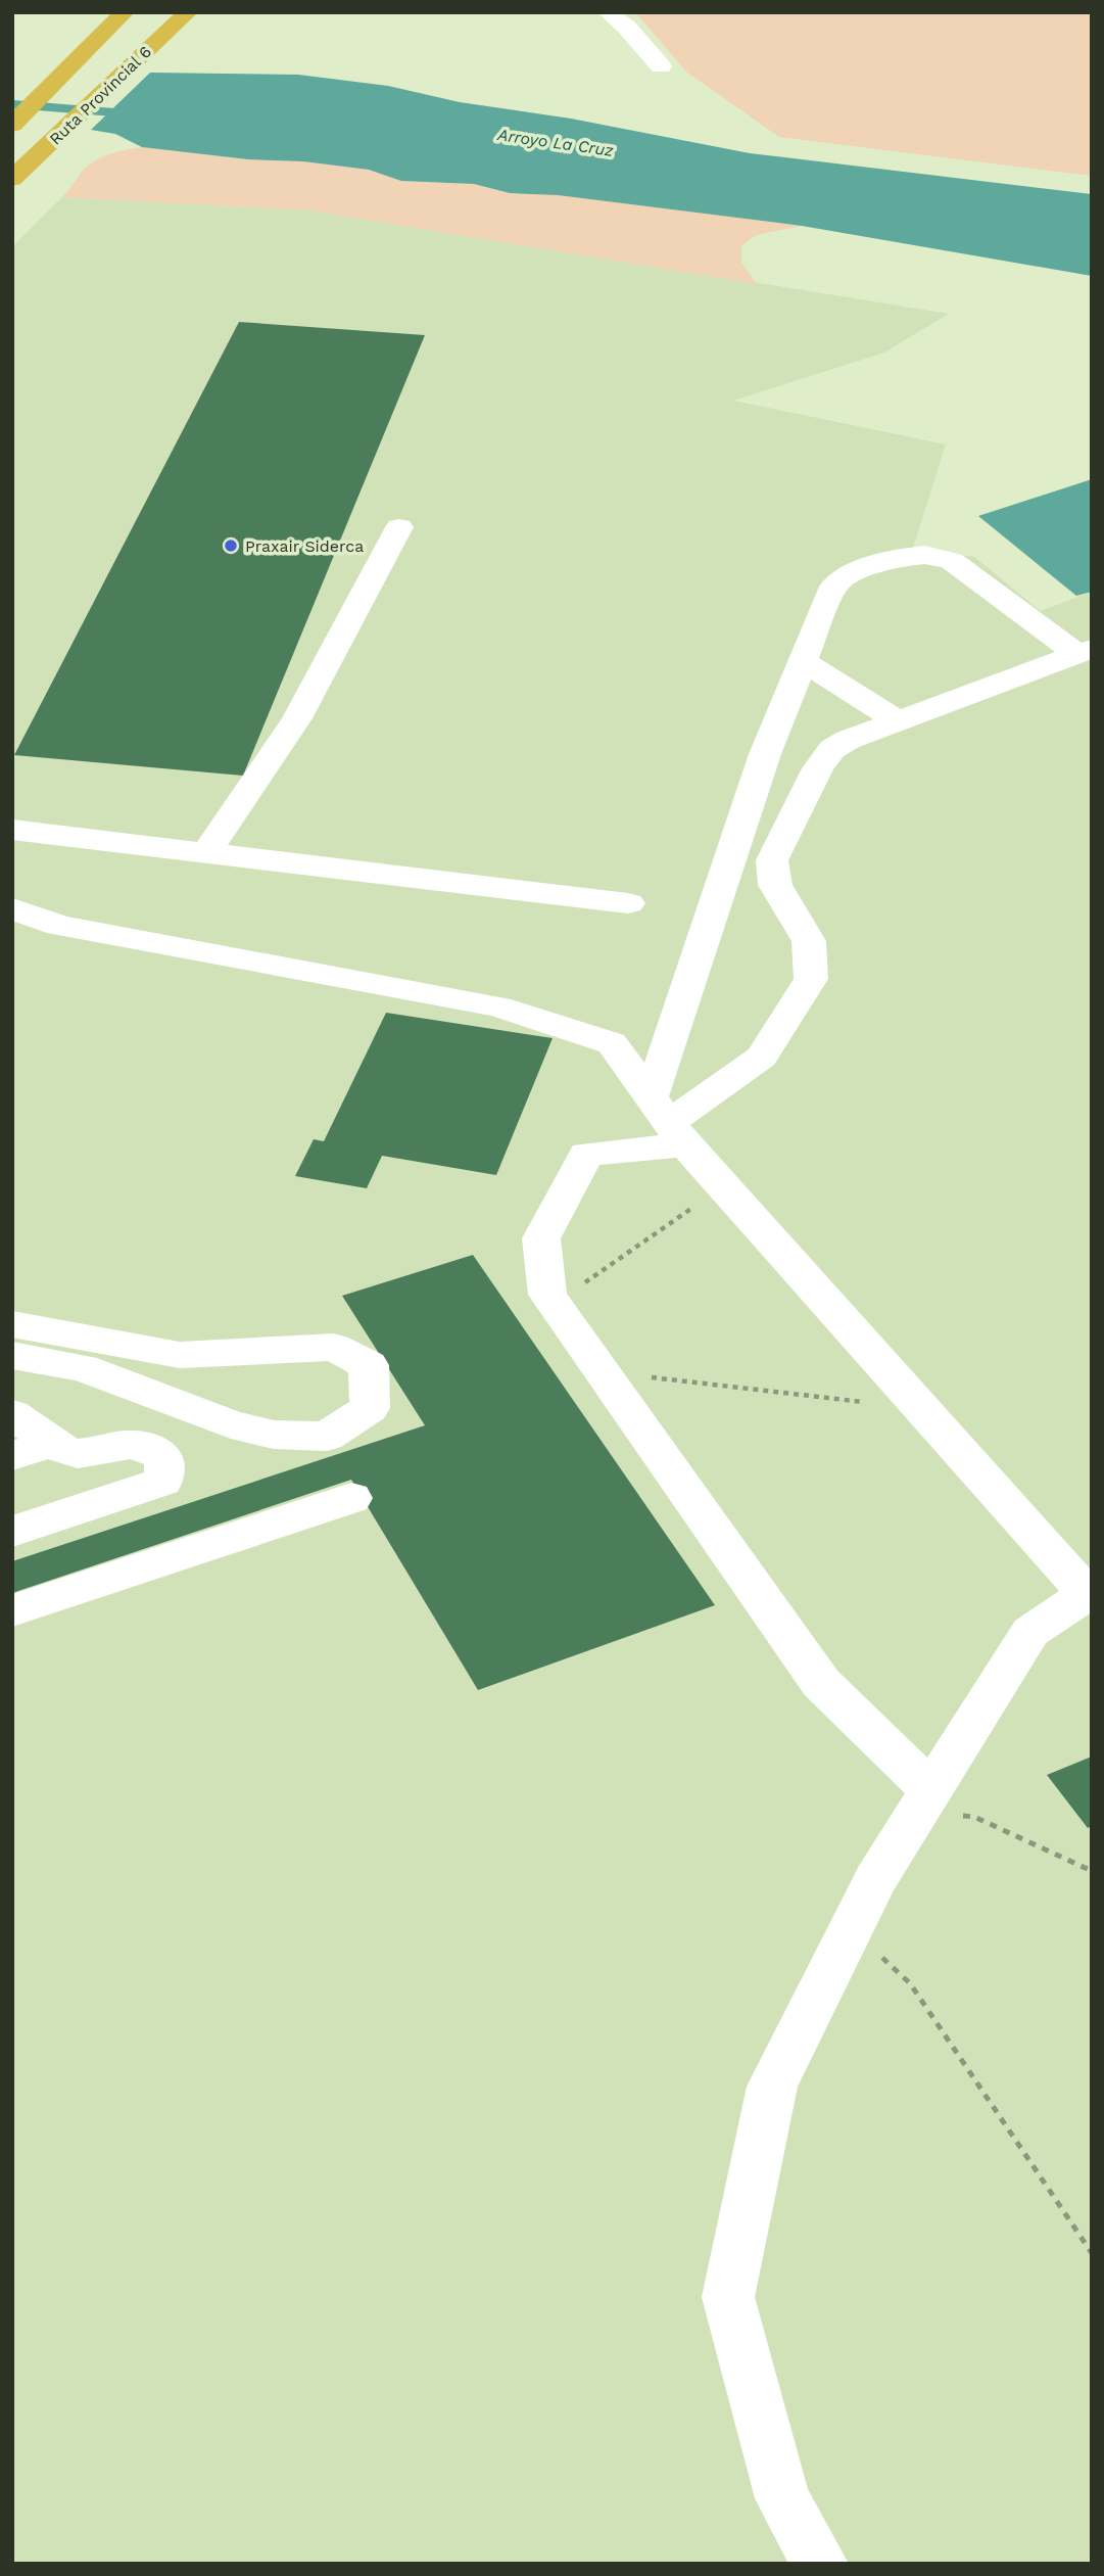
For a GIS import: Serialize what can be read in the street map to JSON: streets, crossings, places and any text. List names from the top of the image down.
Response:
{
  "streets": {
    "highway": ["Ruta Provincial 6"]
  },
  "water": ["Arroyo La Cruz"],
  "places": ["Praxair Siderca"]
}
